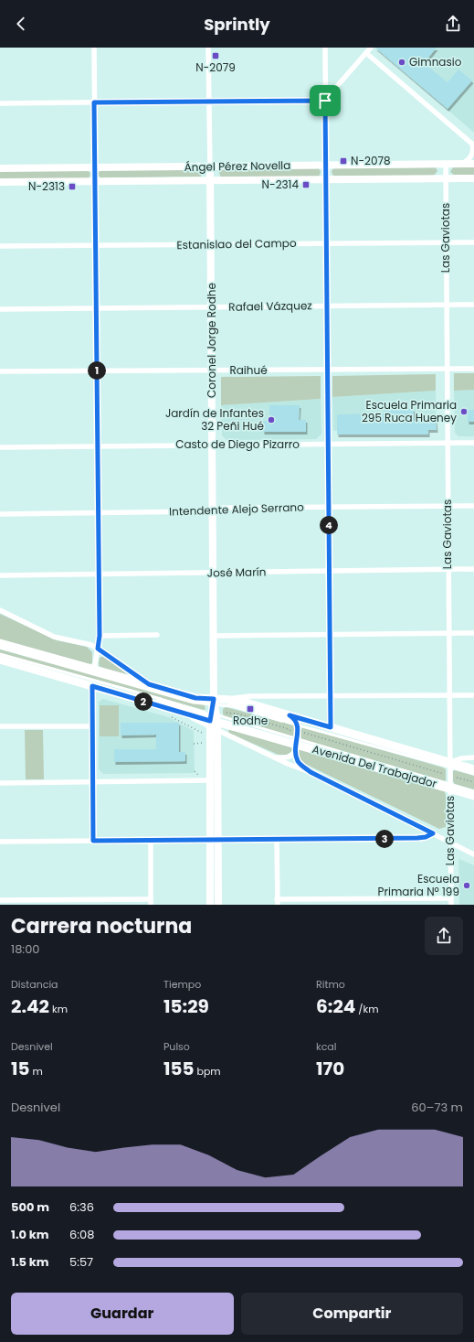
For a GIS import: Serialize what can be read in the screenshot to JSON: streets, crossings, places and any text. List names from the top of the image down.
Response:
{
  "streets": {
    "main road": ["Ángel Pérez Novella", "Coronel Jorge Rodhe", "Avenida Del Trabajador"],
    "street": [
      "Las Gaviotas",
      "Estanislao del Campo",
      "Rafael Vázquez",
      "Raihué",
      "Casto de Diego Pizarro",
      "Intendente Alejo Serrano",
      "José Marín"
    ]
  },
  "crossings": [
    ["Ángel Pérez Novella", "Las Gaviotas"],
    ["Ángel Pérez Novella", "Coronel Jorge Rodhe"],
    ["Las Gaviotas", "Estanislao del Campo"],
    ["Las Gaviotas", "Rafael Vázquez"],
    ["Las Gaviotas", "Raihué"],
    ["Las Gaviotas", "Casto de Diego Pizarro"],
    ["Las Gaviotas", "Intendente Alejo Serrano"],
    ["Las Gaviotas", "José Marín"],
    ["Las Gaviotas", "Avenida Del Trabajador"],
    ["Estanislao del Campo", "Coronel Jorge Rodhe"],
    ["Rafael Vázquez", "Coronel Jorge Rodhe"],
    ["Coronel Jorge Rodhe", "Raihué"],
    ["Coronel Jorge Rodhe", "Casto de Diego Pizarro"],
    ["Coronel Jorge Rodhe", "Intendente Alejo Serrano"],
    ["Coronel Jorge Rodhe", "José Marín"],
    ["Coronel Jorge Rodhe", "Avenida Del Trabajador"]
  ],
  "places": {
    "transit": [
      "N-2079",
      "N-2078",
      "N-2314",
      "N-2313",
      "Rodhe"
    ],
    "other": [
      "Gimnasio",
      "Escuela Primaria 295 Ruca Hueney",
      "Jardín de Infantes 32 Peñi Hué",
      "Escuela Primaria Nº 199"
    ]
  },
  "page": {
    "header": "Sprintly",
    "pins": [
      "1",
      "4",
      "2",
      "3"
    ],
    "heading": ["Carrera nocturna", "18:00"],
    "stats": [
      ["Distancia", "2.42 km"],
      ["Tiempo", "15:29"],
      ["Ritmo", "6:24 /km"],
      ["Desnivel", "15 m"],
      ["Pulso", "155 bpm"],
      ["kcal", "170"]
    ],
    "chart": ["Desnivel", "60–73 m"],
    "list": [
      {
        "name": "500 m",
        "note": "6:36"
      },
      {
        "name": "1.0 km",
        "note": "6:08"
      },
      {
        "name": "1.5 km",
        "note": "5:57"
      }
    ],
    "buttons": ["Guardar", "Compartir"]
  }
}
